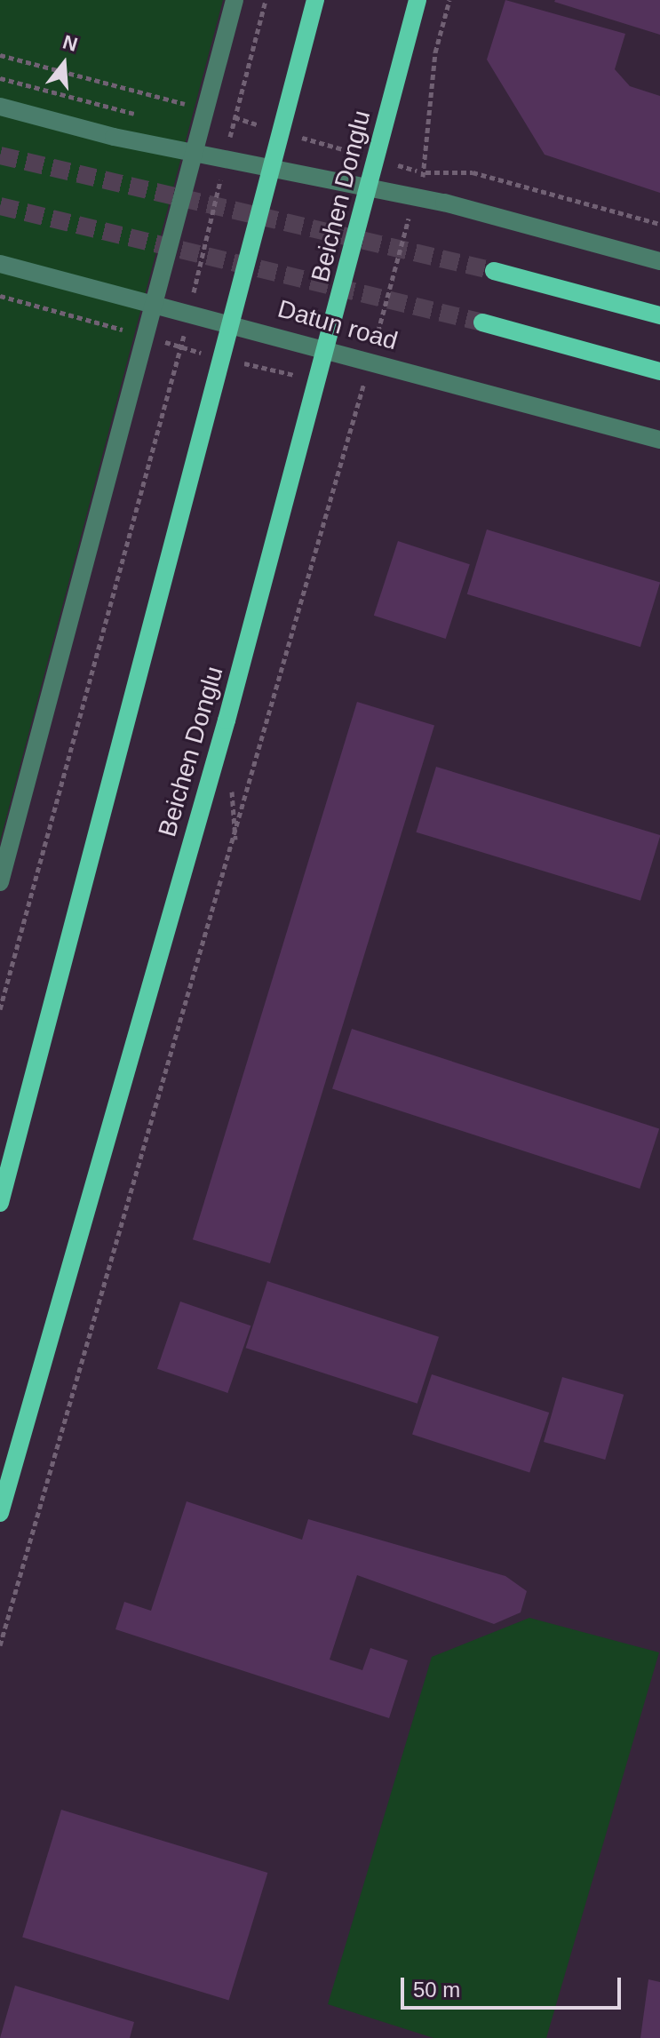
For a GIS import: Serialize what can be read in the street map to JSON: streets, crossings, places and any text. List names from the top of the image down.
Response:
{
  "streets": {
    "main road": ["Beichen Donglu"],
    "street": ["Datun road"]
  },
  "crossings": [
    ["Beichen Donglu", "Datun road"]
  ],
  "scale_bar": "50 m",
  "north": "top"
}
